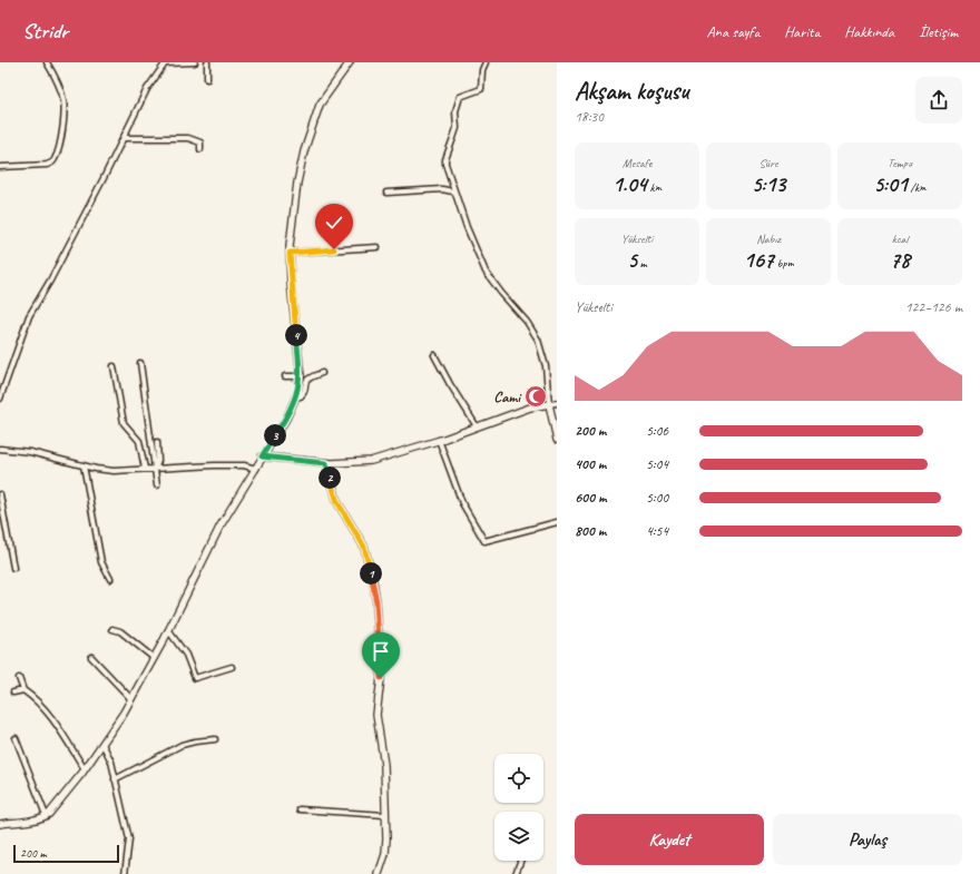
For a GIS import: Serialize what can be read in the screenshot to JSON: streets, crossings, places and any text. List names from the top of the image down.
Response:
{
  "places": {
    "mosque": ["Cami"]
  },
  "scale_bar": "200 m",
  "page": {
    "header": "Stridr",
    "nav": [
      "Ana sayfa",
      "Harita",
      "Hakkında",
      "İletişim"
    ],
    "heading": ["Akşam koşusu", "18:30"],
    "stats": [
      ["Mesafe", "1.04 km"],
      ["Süre", "5:13"],
      ["Tempo", "5:01 /km"],
      ["Yükselti", "5 m"],
      ["Nabız", "167 bpm"],
      ["kcal", "78"]
    ],
    "chart": ["Yükselti", "122–126 m"],
    "pins": [
      "4",
      "3",
      "2",
      "1"
    ],
    "list": [
      {
        "name": "200 m",
        "note": "5:06"
      },
      {
        "name": "400 m",
        "note": "5:04"
      },
      {
        "name": "600 m",
        "note": "5:00"
      },
      {
        "name": "800 m",
        "note": "4:54"
      }
    ],
    "buttons": ["Kaydet", "Paylaş"],
    "scale": "200 m"
  }
}
